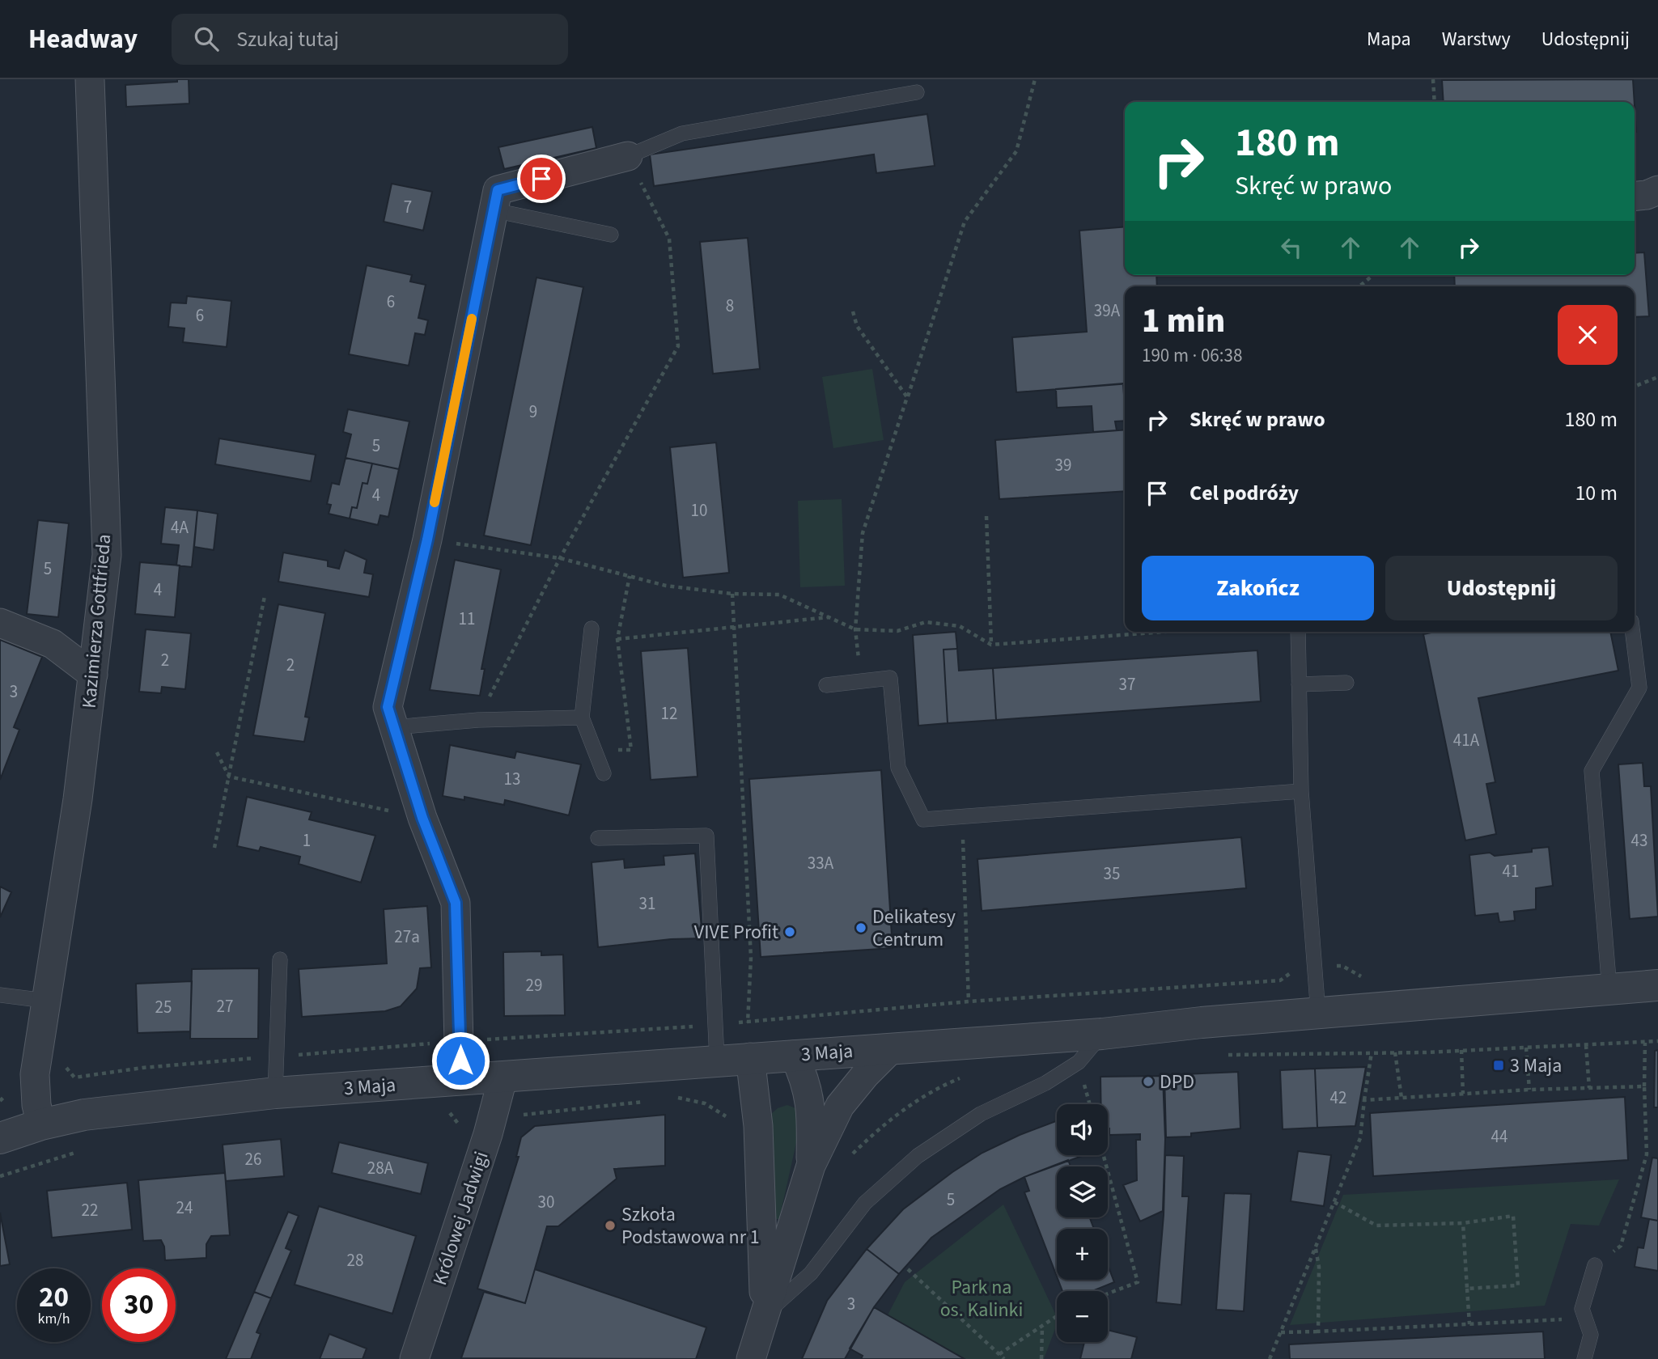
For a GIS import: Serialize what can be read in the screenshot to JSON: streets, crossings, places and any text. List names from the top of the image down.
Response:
{
  "streets": {
    "street": ["Kazimierza Gottfrieda", "3 Maja", "Królowej Jadwigi"]
  },
  "crossings": [
    ["Kazimierza Gottfrieda", "3 Maja"],
    ["3 Maja", "Królowej Jadwigi"]
  ],
  "parks": ["Park na os. Kalinki"],
  "places": {
    "other": [
      "Delikatesy Centrum",
      "VIVE Profit",
      "DPD",
      "Szkoła Podstawowa nr 1"
    ],
    "transit": ["3 Maja"]
  },
  "house_numbers": [
    "7",
    "6",
    "8",
    "39A",
    "6",
    "9",
    "5",
    "39",
    "4",
    "10",
    "4A",
    "5",
    "4",
    "11",
    "2",
    "2",
    "37",
    "3",
    "12",
    "41A",
    "13",
    "1",
    "43",
    "33A",
    "41",
    "35",
    "31",
    "27a",
    "29",
    "27",
    "25",
    "42",
    "44",
    "26",
    "28A",
    "5",
    "30",
    "24",
    "22",
    "28",
    "3"
  ],
  "page": {
    "header": "Headway",
    "search": "Szukaj tutaj",
    "nav": ["Mapa", "Warstwy", "Udostępnij"],
    "turn": ["180 m", "Skręć w prawo"],
    "heading": ["1 min", "190 m · 06:38"],
    "list": [
      {
        "name": "Skręć w prawo",
        "value": "180 m"
      },
      {
        "name": "Cel podróży",
        "value": "10 m"
      }
    ],
    "buttons": ["Zakończ", "Udostępnij"],
    "map_buttons": ["+", "−"],
    "speed": "20 km/h",
    "limit": "30"
  }
}
